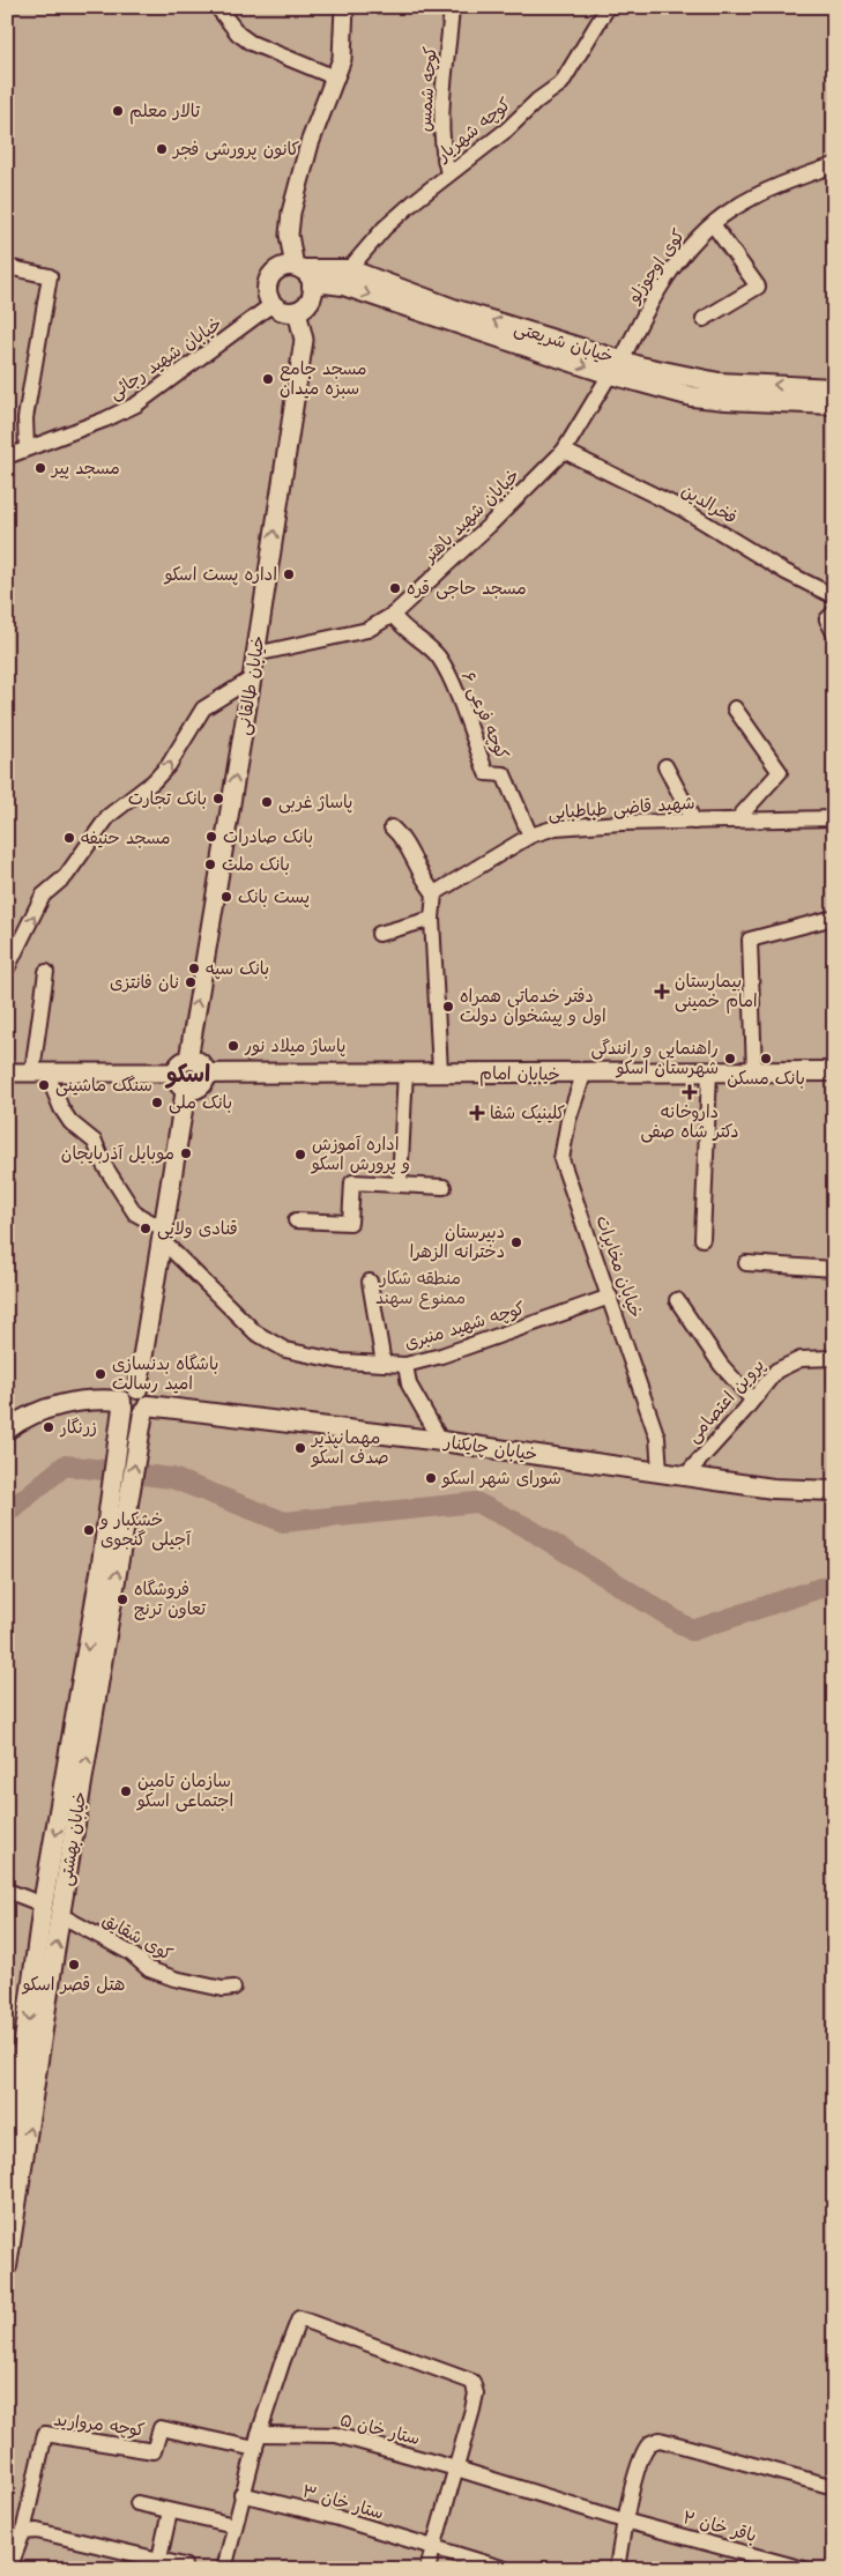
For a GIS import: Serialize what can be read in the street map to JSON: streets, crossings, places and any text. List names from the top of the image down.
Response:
{
  "streets": {
    "main road": [
      "خیابان شریعتی",
      "خیابان امام",
      "خیابان چایکنار",
      "خیابان بهشتی"
    ],
    "street": [
      "کوچه شمس",
      "کوچه شهریار",
      "کوی اوجوزلو",
      "خیابان شهید رجائی",
      "فخرالدین",
      "خیابان شهید باهنر",
      "خیابان طالقانی",
      "کوچه فرعی ۶",
      "شهید قاضی طباطبایی",
      "خیابان مخابرات",
      "کوچه شهید منبری",
      "پروین اعتصامی",
      "کوی شقایق",
      "کوچه مروارید",
      "ستار خان ۵",
      "ستار خان ۳",
      "باقر خان ۲"
    ]
  },
  "crossings": [
    ["کوچه شمس", "کوچه شهریار"],
    ["کوچه شهریار", "خیابان شریعتی"],
    ["کوی اوجوزلو", "خیابان شریعتی"],
    ["کوی اوجوزلو", "خیابان شهید باهنر"],
    ["خیابان شریعتی", "خیابان شهید رجائی"],
    ["خیابان شریعتی", "خیابان شهید باهنر"],
    ["خیابان شریعتی", "خیابان طالقانی"],
    ["خیابان شهید رجائی", "خیابان طالقانی"],
    ["فخرالدین", "خیابان شهید باهنر"],
    ["خیابان شهید باهنر", "خیابان طالقانی"],
    ["خیابان شهید باهنر", "کوچه فرعی ۶"],
    ["خیابان طالقانی", "خیابان امام"],
    ["کوچه فرعی ۶", "شهید قاضی طباطبایی"],
    ["خیابان امام", "خیابان مخابرات"],
    ["خیابان مخابرات", "کوچه شهید منبری"],
    ["خیابان مخابرات", "خیابان چایکنار"],
    ["پروین اعتصامی", "خیابان چایکنار"],
    ["خیابان چایکنار", "خیابان بهشتی"],
    ["خیابان بهشتی", "کوی شقایق"],
    ["ستار خان ۵", "باقر خان ۲"]
  ],
  "one_way": ["خیابان طالقانی"],
  "districts": ["اسکو"],
  "parks": ["منطقه شکار ممنوع سهند"],
  "places": {
    "other": [
      "تالار معلم",
      "کانون پرورشی فجر",
      "مسجد جامع سبزه میدان",
      "مسجد پیر",
      "اداره پست اسکو",
      "مسجد حاجی قره",
      "بانک تجارت",
      "پاساژ غربی",
      "بانک صادرات",
      "مسجد حنیفه",
      "بانک ملت",
      "پست بانک",
      "بانک سپه",
      "نان فانتزی",
      "دفتر خدماتی همراه اول و پیشخوان دولت",
      "پاساژ میلاد نور",
      "راهنمایی و رانندگی شهرستان اسکو",
      "بانک مسکن",
      "سنگک ماشینی",
      "بانک ملی",
      "موبایل آذربایجان",
      "اداره آموزش و پرورش اسکو",
      "قنادی ولایی",
      "دبیرستان دخترانه الزهرا",
      "باشگاه بدنسازی امید رسالت",
      "زرنگار",
      "مهمانپذیر صدف اسکو",
      "شورای شهر اسکو",
      "خشکبار و آجیلی گنجوی",
      "فروشگاه تعاون ترنج",
      "سازمان تامین اجتماعی اسکو",
      "هتل قصر اسکو"
    ],
    "health": ["بیمارستان امام خمینی", "داروخانه دکتر شاه صفی", "کلینیک شفا"]
  }
}
